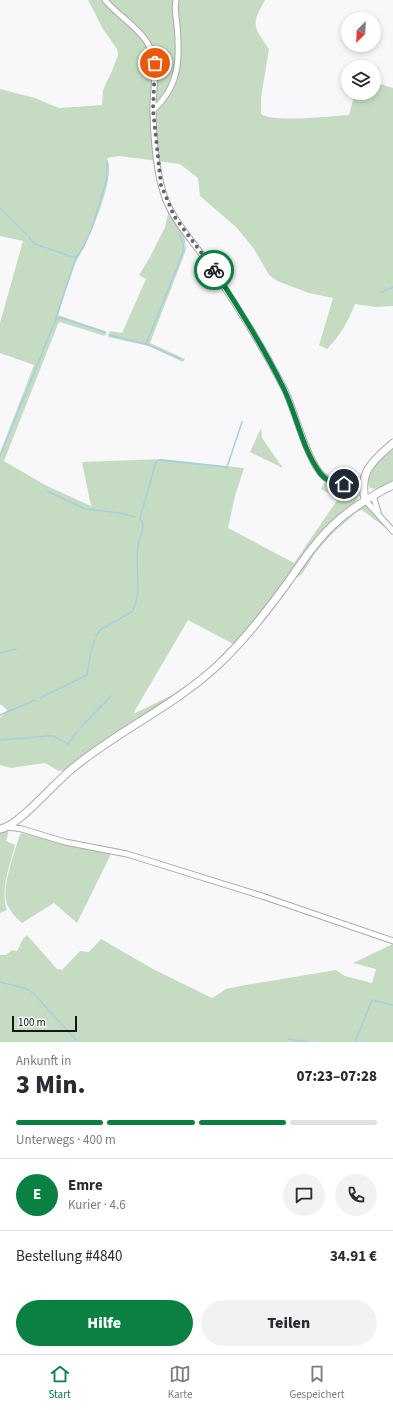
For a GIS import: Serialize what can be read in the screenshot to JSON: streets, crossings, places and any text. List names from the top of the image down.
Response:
{
  "scale_bar": "100 m",
  "north": "bottom left",
  "page": {
    "scale": "100 m",
    "heading": ["3 Min.", "Ankunft in", "07:23–07:28"],
    "panel": [
      "Emre",
      "Kurier · 4.6",
      "Bestellung #4840",
      "34.91 €"
    ],
    "bar": "Unterwegs · 400 m",
    "round": "E",
    "buttons": ["Hilfe", "Teilen"],
    "tabs": ["Start", "Karte", "Gespeichert"]
  }
}
